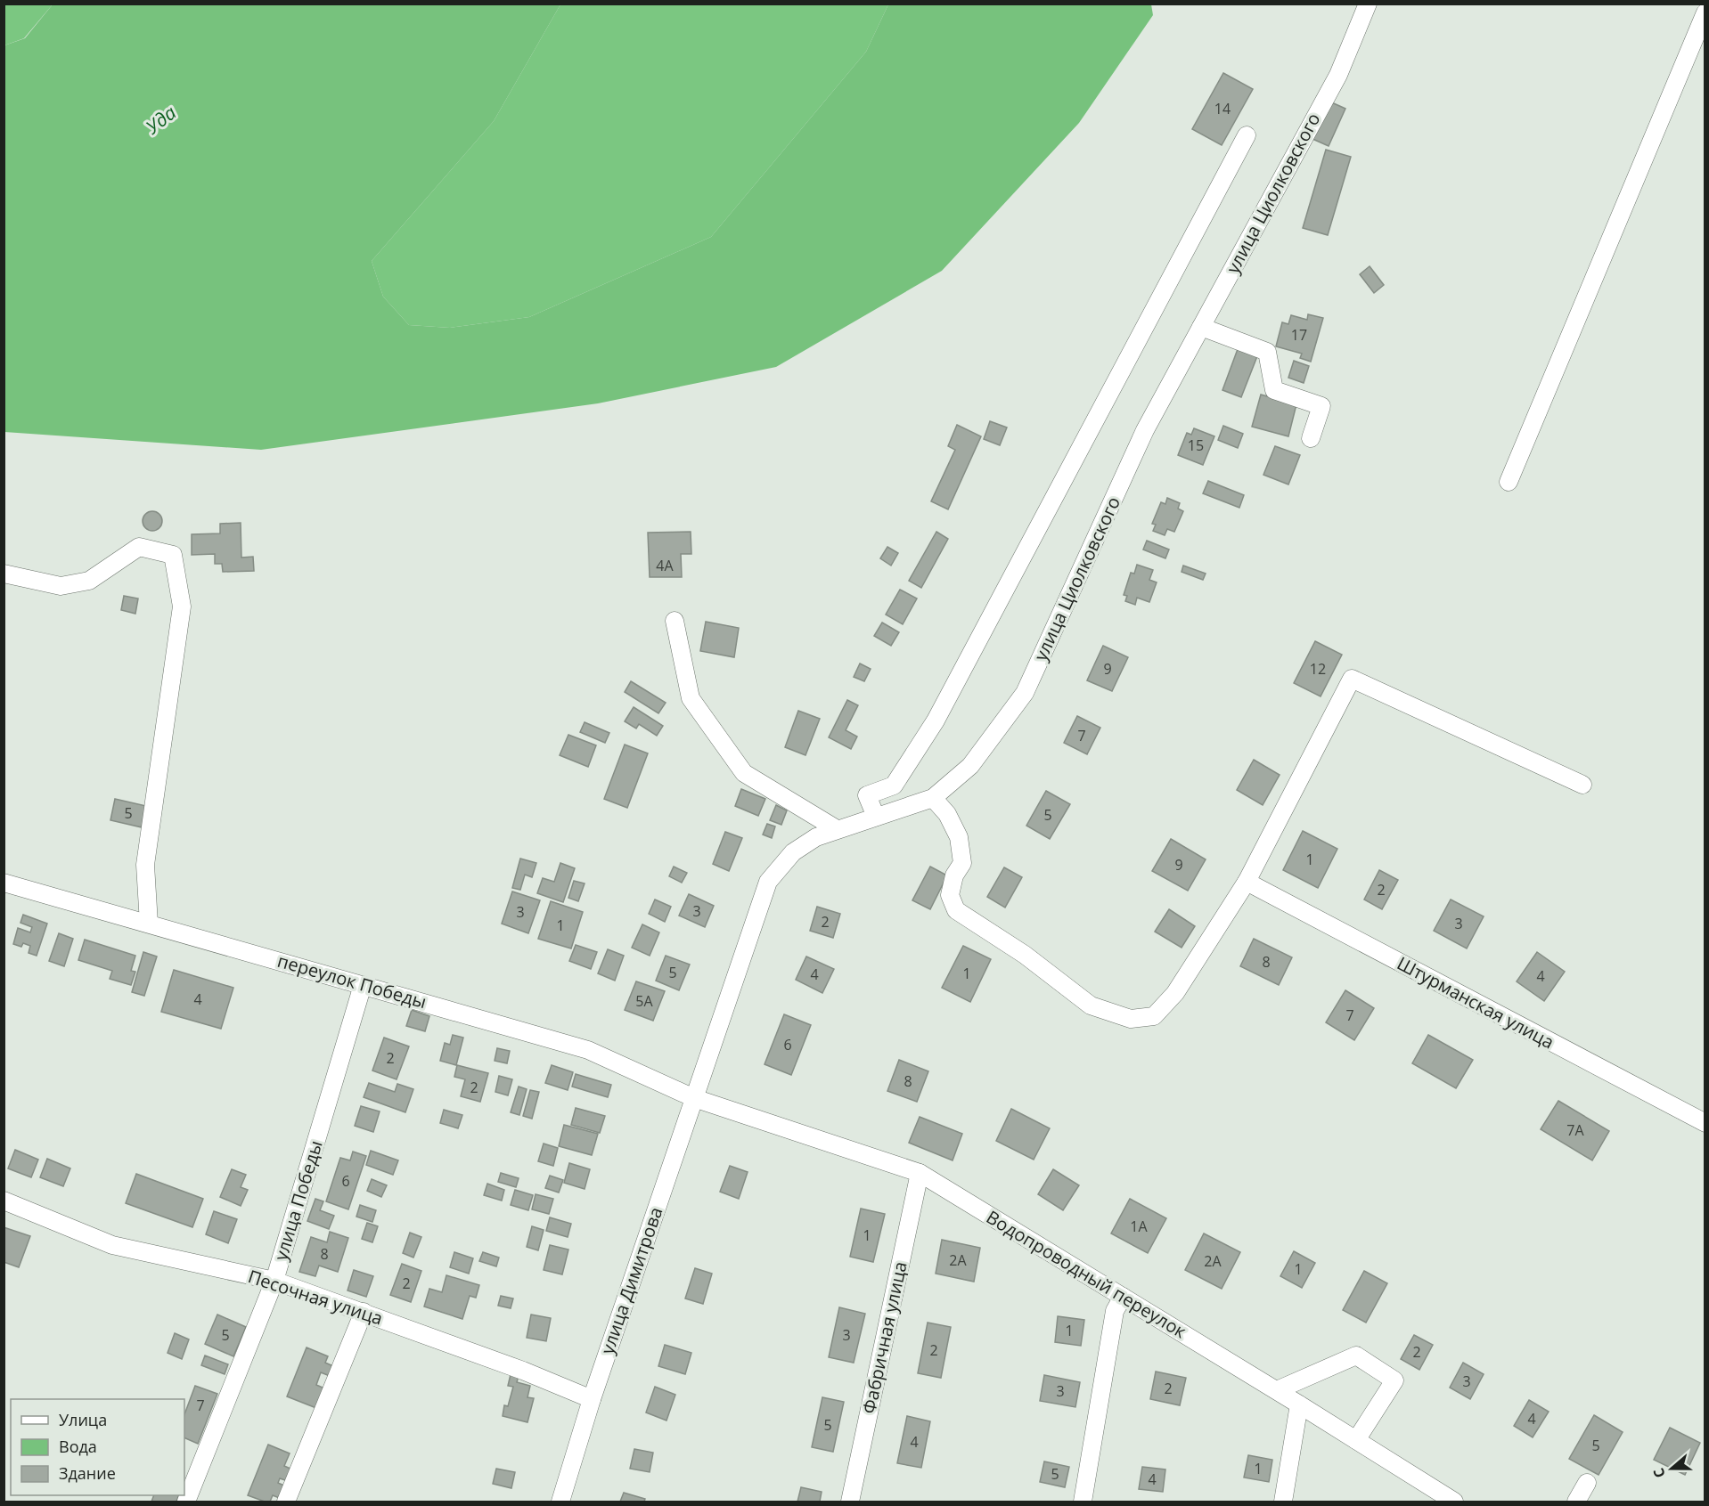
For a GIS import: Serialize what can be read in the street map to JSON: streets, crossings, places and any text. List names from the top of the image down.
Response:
{
  "streets": {
    "street": [
      "улица Циолковского",
      "переулок Победы",
      "Штурманская улица",
      "улица Победы",
      "Водопроводный переулок",
      "улица Димитрова",
      "Песочная улица",
      "Фабричная улица"
    ]
  },
  "crossings": [
    ["улица Циолковского", "улица Димитрова"],
    ["переулок Победы", "улица Победы"],
    ["переулок Победы", "Водопроводный переулок"],
    ["переулок Победы", "улица Димитрова"],
    ["улица Победы", "Песочная улица"],
    ["Водопроводный переулок", "улица Димитрова"],
    ["Водопроводный переулок", "Фабричная улица"],
    ["улица Димитрова", "Песочная улица"]
  ],
  "water": ["Уда"],
  "house_numbers": [
    "14",
    "17",
    "15",
    "4А",
    "9",
    "12",
    "7",
    "5",
    "5",
    "1",
    "9",
    "2",
    "3",
    "3",
    "2",
    "3",
    "1",
    "8",
    "5",
    "1",
    "4",
    "4",
    "4",
    "5А",
    "7",
    "6",
    "2",
    "8",
    "2",
    "7А",
    "6",
    "1А",
    "1",
    "8",
    "2А",
    "2А",
    "1",
    "2",
    "1",
    "5",
    "3",
    "2",
    "2",
    "3",
    "2",
    "3",
    "7",
    "4",
    "5",
    "4",
    "5",
    "1",
    "5",
    "4"
  ],
  "legend": ["Улица", "Вода", "Здание"],
  "north": "left"
}
